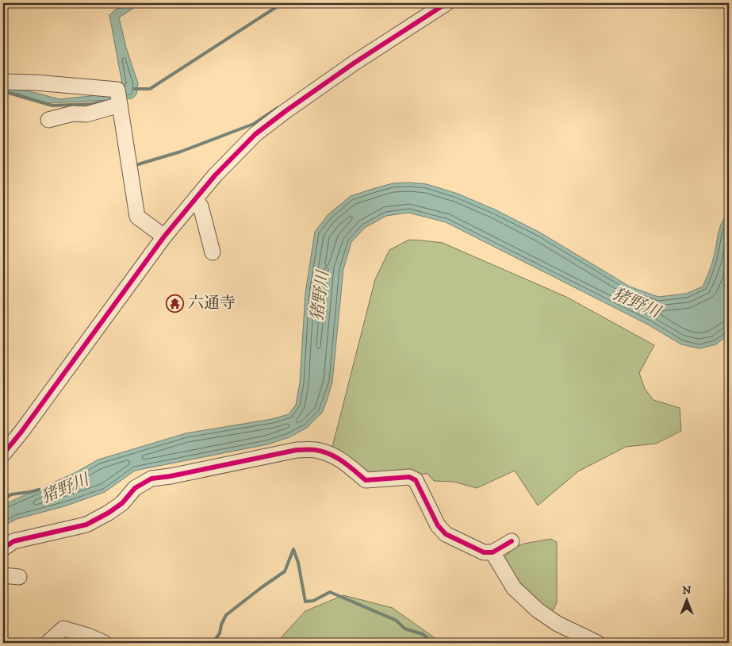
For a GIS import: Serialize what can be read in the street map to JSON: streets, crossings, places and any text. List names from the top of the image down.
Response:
{
  "water": ["猪野川"],
  "places": {
    "temple": ["六通寺"]
  },
  "north": "top"
}
